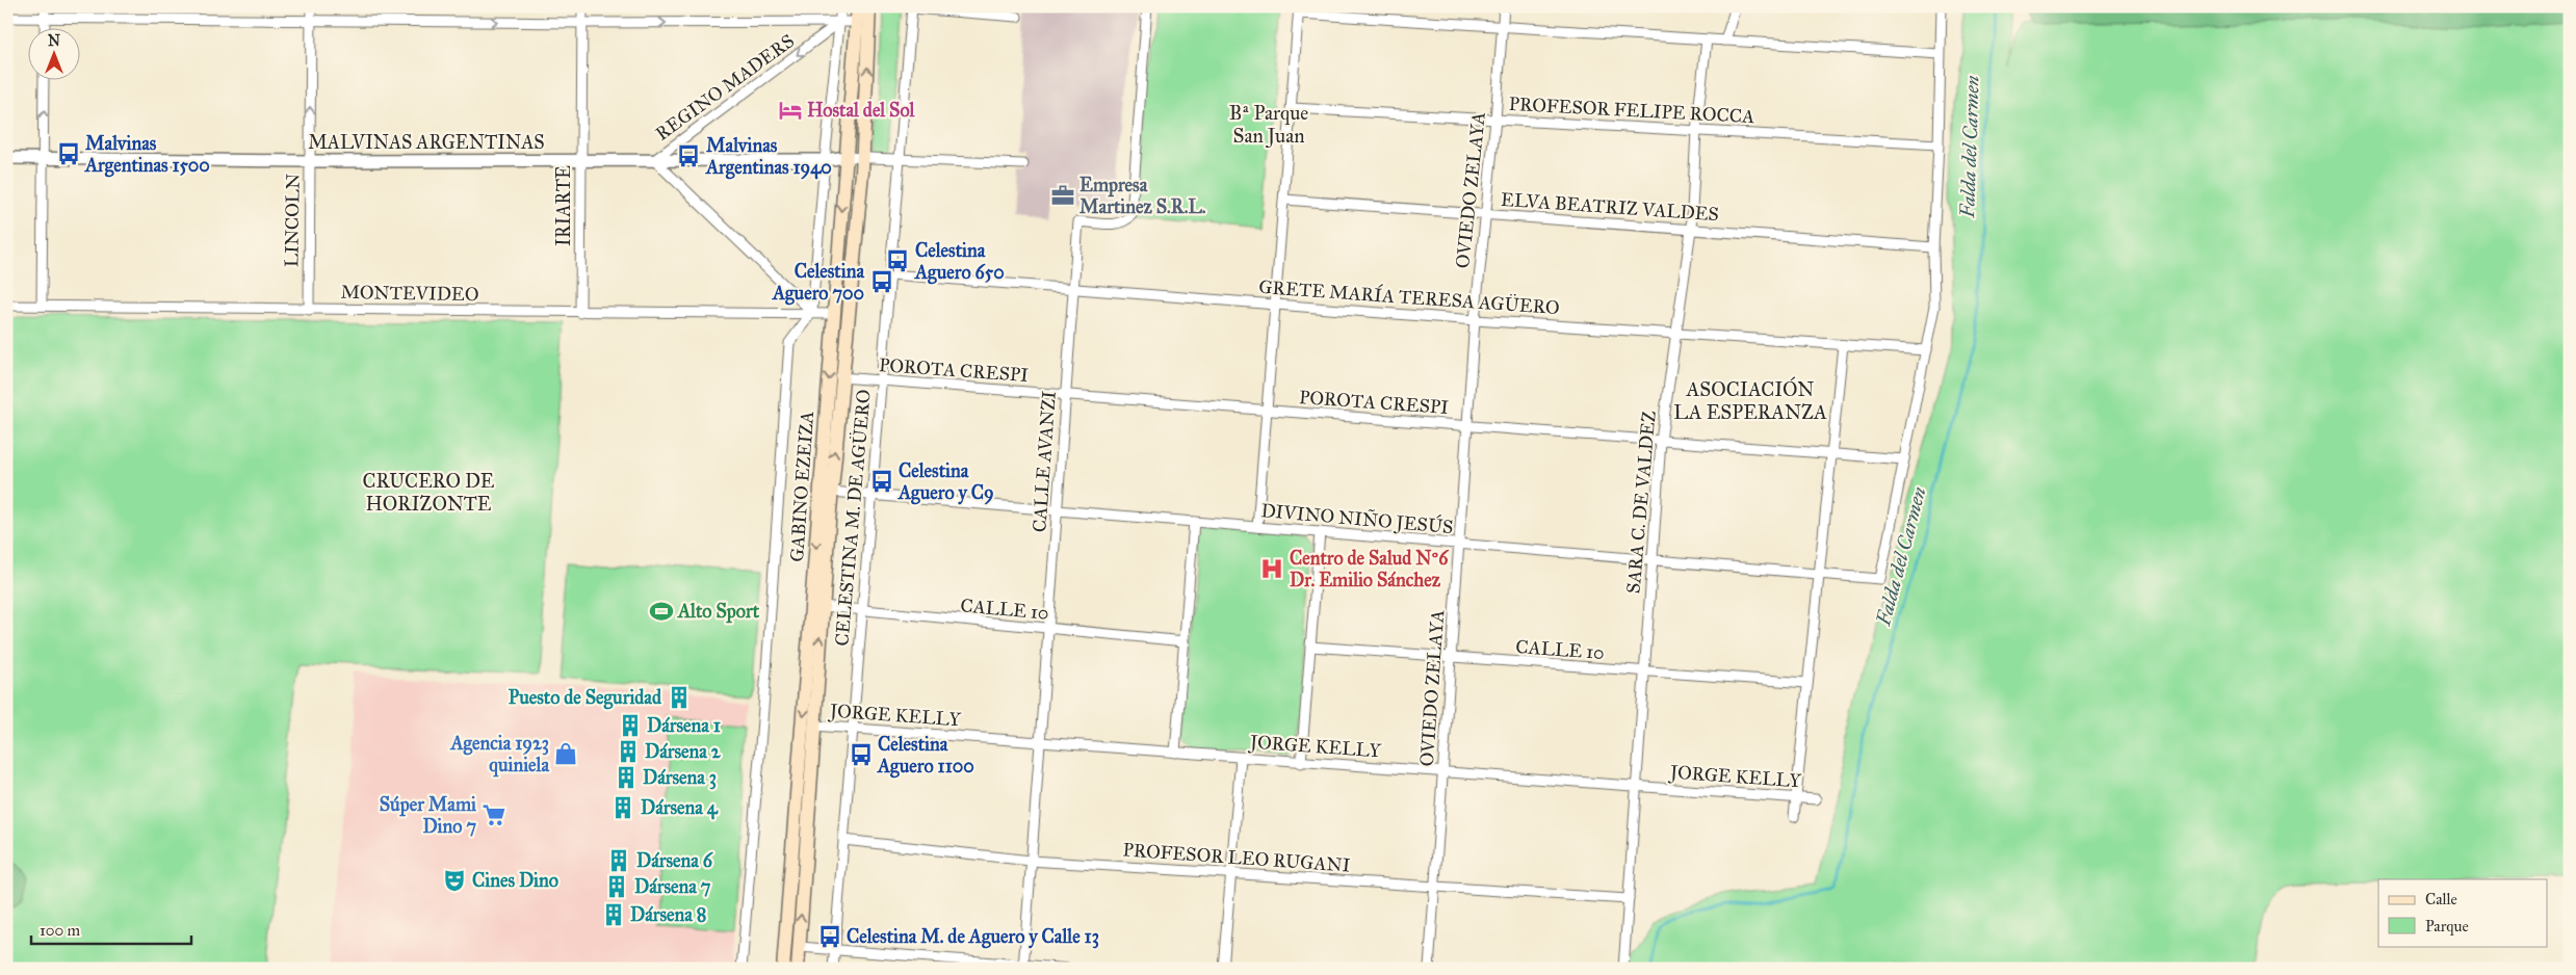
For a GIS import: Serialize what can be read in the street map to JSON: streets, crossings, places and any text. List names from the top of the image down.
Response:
{
  "streets": {
    "main road": ["GABINO EZEIZA"],
    "street": [
      "REGINO MADERS",
      "PROFESOR FELIPE ROCCA",
      "MALVINAS ARGENTINAS",
      "OVIEDO ZELAYA",
      "IRIARTE",
      "ELVA BEATRIZ VALDES",
      "LINCOLN",
      "MONTEVIDEO",
      "GRETE MARÍA TERESA AGÜERO",
      "POROTA CRESPI",
      "CALLE AVANZI",
      "SARA C. DE VALDEZ",
      "CELESTINA M. DE AGÜERO",
      "DIVINO NIÑO JESÚS",
      "CALLE 10",
      "JORGE KELLY",
      "PROFESOR LEO RUGANI"
    ]
  },
  "crossings": [
    ["REGINO MADERS", "MALVINAS ARGENTINAS"],
    ["REGINO MADERS", "MONTEVIDEO"],
    ["PROFESOR FELIPE ROCCA", "OVIEDO ZELAYA"],
    ["PROFESOR FELIPE ROCCA", "SARA C. DE VALDEZ"],
    ["MALVINAS ARGENTINAS", "IRIARTE"],
    ["MALVINAS ARGENTINAS", "LINCOLN"],
    ["MALVINAS ARGENTINAS", "GABINO EZEIZA"],
    ["OVIEDO ZELAYA", "ELVA BEATRIZ VALDES"],
    ["OVIEDO ZELAYA", "GRETE MARÍA TERESA AGÜERO"],
    ["OVIEDO ZELAYA", "POROTA CRESPI"],
    ["OVIEDO ZELAYA", "DIVINO NIÑO JESÚS"],
    ["OVIEDO ZELAYA", "CALLE 10"],
    ["OVIEDO ZELAYA", "JORGE KELLY"],
    ["OVIEDO ZELAYA", "PROFESOR LEO RUGANI"],
    ["IRIARTE", "MONTEVIDEO"],
    ["ELVA BEATRIZ VALDES", "SARA C. DE VALDEZ"],
    ["LINCOLN", "MONTEVIDEO"],
    ["MONTEVIDEO", "GABINO EZEIZA"],
    ["GRETE MARÍA TERESA AGÜERO", "CALLE AVANZI"],
    ["GRETE MARÍA TERESA AGÜERO", "SARA C. DE VALDEZ"],
    ["GRETE MARÍA TERESA AGÜERO", "CELESTINA M. DE AGÜERO"],
    ["POROTA CRESPI", "CALLE AVANZI"],
    ["POROTA CRESPI", "GABINO EZEIZA"],
    ["POROTA CRESPI", "SARA C. DE VALDEZ"],
    ["POROTA CRESPI", "CELESTINA M. DE AGÜERO"],
    ["POROTA CRESPI", "DIVINO NIÑO JESÚS"],
    ["CALLE AVANZI", "DIVINO NIÑO JESÚS"],
    ["CALLE AVANZI", "CALLE 10"],
    ["CALLE AVANZI", "JORGE KELLY"],
    ["CALLE AVANZI", "PROFESOR LEO RUGANI"],
    ["GABINO EZEIZA", "DIVINO NIÑO JESÚS"],
    ["GABINO EZEIZA", "CALLE 10"],
    ["GABINO EZEIZA", "JORGE KELLY"],
    ["SARA C. DE VALDEZ", "DIVINO NIÑO JESÚS"],
    ["SARA C. DE VALDEZ", "CALLE 10"],
    ["SARA C. DE VALDEZ", "JORGE KELLY"],
    ["SARA C. DE VALDEZ", "PROFESOR LEO RUGANI"],
    ["CELESTINA M. DE AGÜERO", "DIVINO NIÑO JESÚS"],
    ["CELESTINA M. DE AGÜERO", "CALLE 10"],
    ["CELESTINA M. DE AGÜERO", "JORGE KELLY"],
    ["CELESTINA M. DE AGÜERO", "PROFESOR LEO RUGANI"]
  ],
  "one_way": ["REGINO MADERS", "LINCOLN"],
  "districts": ["Bª Parque San Juan", "ASOCIACIÓN LA ESPERANZA", "CRUCERO DE HORIZONTE"],
  "water": ["Falda del Carmen"],
  "places": {
    "hotel": ["Hostal del Sol"],
    "bus stop": [
      "Malvinas Argentinas 1500",
      "Malvinas Argentinas 1940",
      "Celestina Aguero 650",
      "Celestina Aguero 700",
      "Celestina Aguero y C9",
      "Celestina Aguero 1100",
      "Celestina M. de Aguero y Calle 13"
    ],
    "office": ["Empresa Martinez S.R.L."],
    "hospital": ["Centro de Salud Nº6 Dr. Emilio Sánchez"],
    "sports": ["Alto Sport"],
    "building": [
      "Puesto de Seguridad",
      "Dársena 1",
      "Dársena 2",
      "Dársena 3",
      "Dársena 4",
      "Dársena 6",
      "Dársena 7",
      "Dársena 8"
    ],
    "shop": ["Agencia 1923 quiniela"],
    "supermarket": ["Súper Mami Dino 7"],
    "theatre": ["Cines Dino"]
  },
  "legend": ["Calle", "Parque"],
  "scale_bar": "100 m",
  "north": "top"
}
